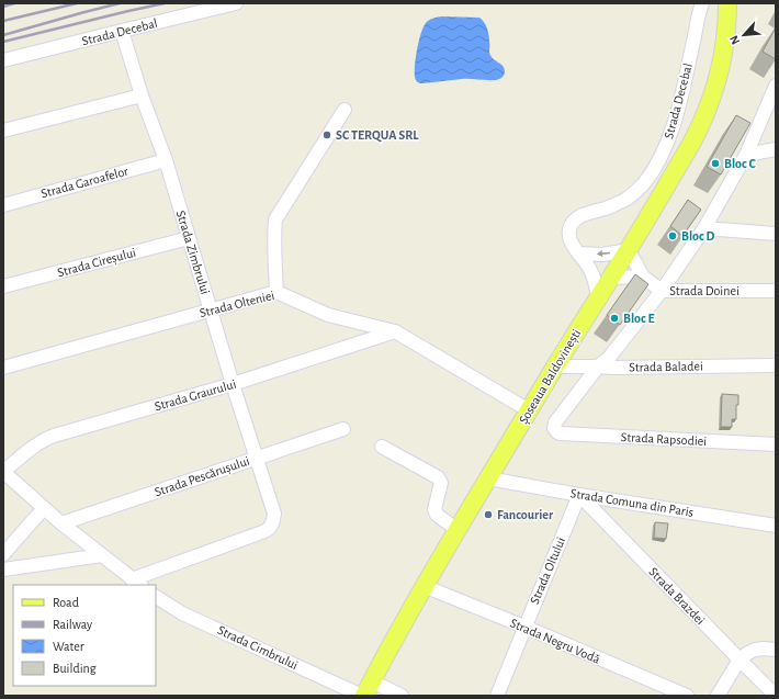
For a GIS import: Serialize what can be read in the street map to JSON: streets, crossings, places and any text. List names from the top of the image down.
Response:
{
  "streets": {
    "main road": ["Șoseaua Baldovinești"],
    "street": [
      "Strada Decebal",
      "Strada Garoafelor",
      "Strada Zimbrului",
      "Strada Cireșului",
      "Strada Doinei",
      "Strada Olteniei",
      "Strada Baladei",
      "Strada Graurului",
      "Strada Rapsodiei",
      "Strada Pescărușului",
      "Strada Comuna din Paris",
      "Strada Oltului",
      "Strada Brazdei",
      "Strada Negru Vodă",
      "Strada Cimbrului"
    ]
  },
  "crossings": [
    ["Strada Decebal", "Strada Zimbrului"],
    ["Strada Decebal", "Șoseaua Baldovinești"],
    ["Strada Garoafelor", "Strada Zimbrului"],
    ["Strada Zimbrului", "Strada Cireșului"],
    ["Strada Zimbrului", "Strada Olteniei"],
    ["Strada Zimbrului", "Strada Graurului"],
    ["Strada Zimbrului", "Strada Pescărușului"],
    ["Strada Doinei", "Șoseaua Baldovinești"],
    ["Strada Olteniei", "Șoseaua Baldovinești"],
    ["Strada Olteniei", "Strada Graurului"],
    ["Strada Baladei", "Șoseaua Baldovinești"],
    ["Strada Baladei", "Strada Rapsodiei"],
    ["Șoseaua Baldovinești", "Strada Comuna din Paris"],
    ["Șoseaua Baldovinești", "Strada Negru Vodă"],
    ["Șoseaua Baldovinești", "Strada Cimbrului"],
    ["Strada Comuna din Paris", "Strada Oltului"],
    ["Strada Comuna din Paris", "Strada Brazdei"],
    ["Strada Oltului", "Strada Brazdei"],
    ["Strada Oltului", "Strada Negru Vodă"]
  ],
  "places": [
    "SC TERQUA SRL",
    "Bloc C",
    "Bloc D",
    "Bloc E",
    "Fancourier"
  ],
  "legend": [
    "Road",
    "Railway",
    "Water",
    "Building"
  ],
  "north": "bottom left"
}
